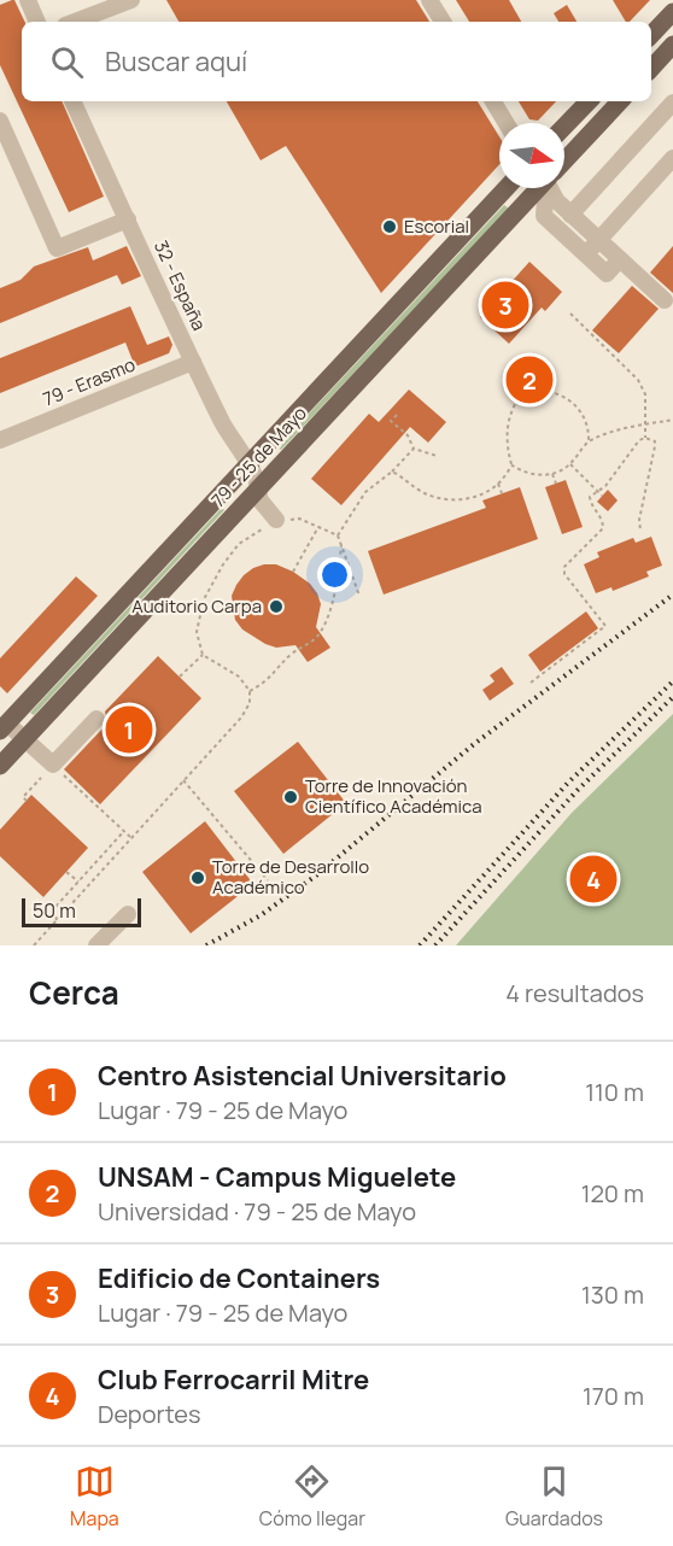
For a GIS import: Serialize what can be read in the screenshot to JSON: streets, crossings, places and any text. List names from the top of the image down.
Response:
{
  "streets": {
    "main road": ["79 - 25 de Mayo"],
    "street": ["32 - España", "79 - Erasmo"]
  },
  "crossings": [
    ["32 - España", "79 - Erasmo"],
    ["32 - España", "79 - 25 de Mayo"]
  ],
  "places": [
    "Escorial",
    "Auditorio Carpa",
    "Torre de Innovación Científico Académica",
    "Torre de Desarrollo Académico"
  ],
  "scale_bar": "50 m",
  "north": "right",
  "page": {
    "search": "Buscar aquí",
    "pins": [
      "3",
      "2",
      "1",
      "4"
    ],
    "scale": "50 m",
    "heading": ["Cerca", "4 resultados"],
    "list": [
      {
        "mark": "1",
        "name": "Centro Asistencial Universitario",
        "note": "Lugar · 79 - 25 de Mayo",
        "value": "110 m"
      },
      {
        "mark": "2",
        "name": "UNSAM - Campus Miguelete",
        "note": "Universidad · 79 - 25 de Mayo",
        "value": "120 m"
      },
      {
        "mark": "3",
        "name": "Edificio de Containers",
        "note": "Lugar · 79 - 25 de Mayo",
        "value": "130 m"
      },
      {
        "mark": "4",
        "name": "Club Ferrocarril Mitre",
        "note": "Deportes",
        "value": "170 m"
      }
    ],
    "nav": ["Mapa", "Cómo llegar", "Guardados"]
  }
}
